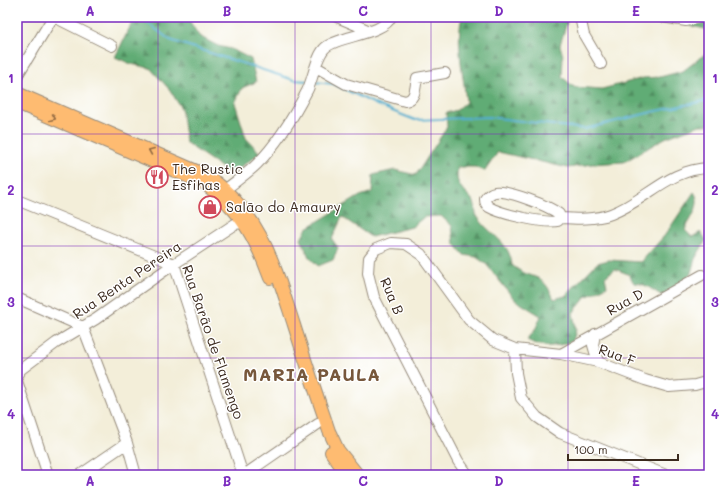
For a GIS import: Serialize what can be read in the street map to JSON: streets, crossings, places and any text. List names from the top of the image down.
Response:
{
  "streets": {
    "street": [
      "Rua Benta Pereira",
      "Rua B",
      "Rua D",
      "Rua Barão de Flamengo",
      "Rua F"
    ]
  },
  "crossings": [
    ["Rua Benta Pereira", "Rua Barão de Flamengo"],
    ["Rua B", "Rua F"],
    ["Rua D", "Rua F"]
  ],
  "districts": ["MARIA PAULA"],
  "places": {
    "restaurant": ["The Rustic Esfihas"],
    "shop": ["Salão do Amaury"]
  },
  "scale_bar": "100 m",
  "grid": {
    "columns": [
      "A",
      "B",
      "C",
      "D",
      "E"
    ],
    "rows": [
      "1",
      "2",
      "3",
      "4"
    ]
  }
}
